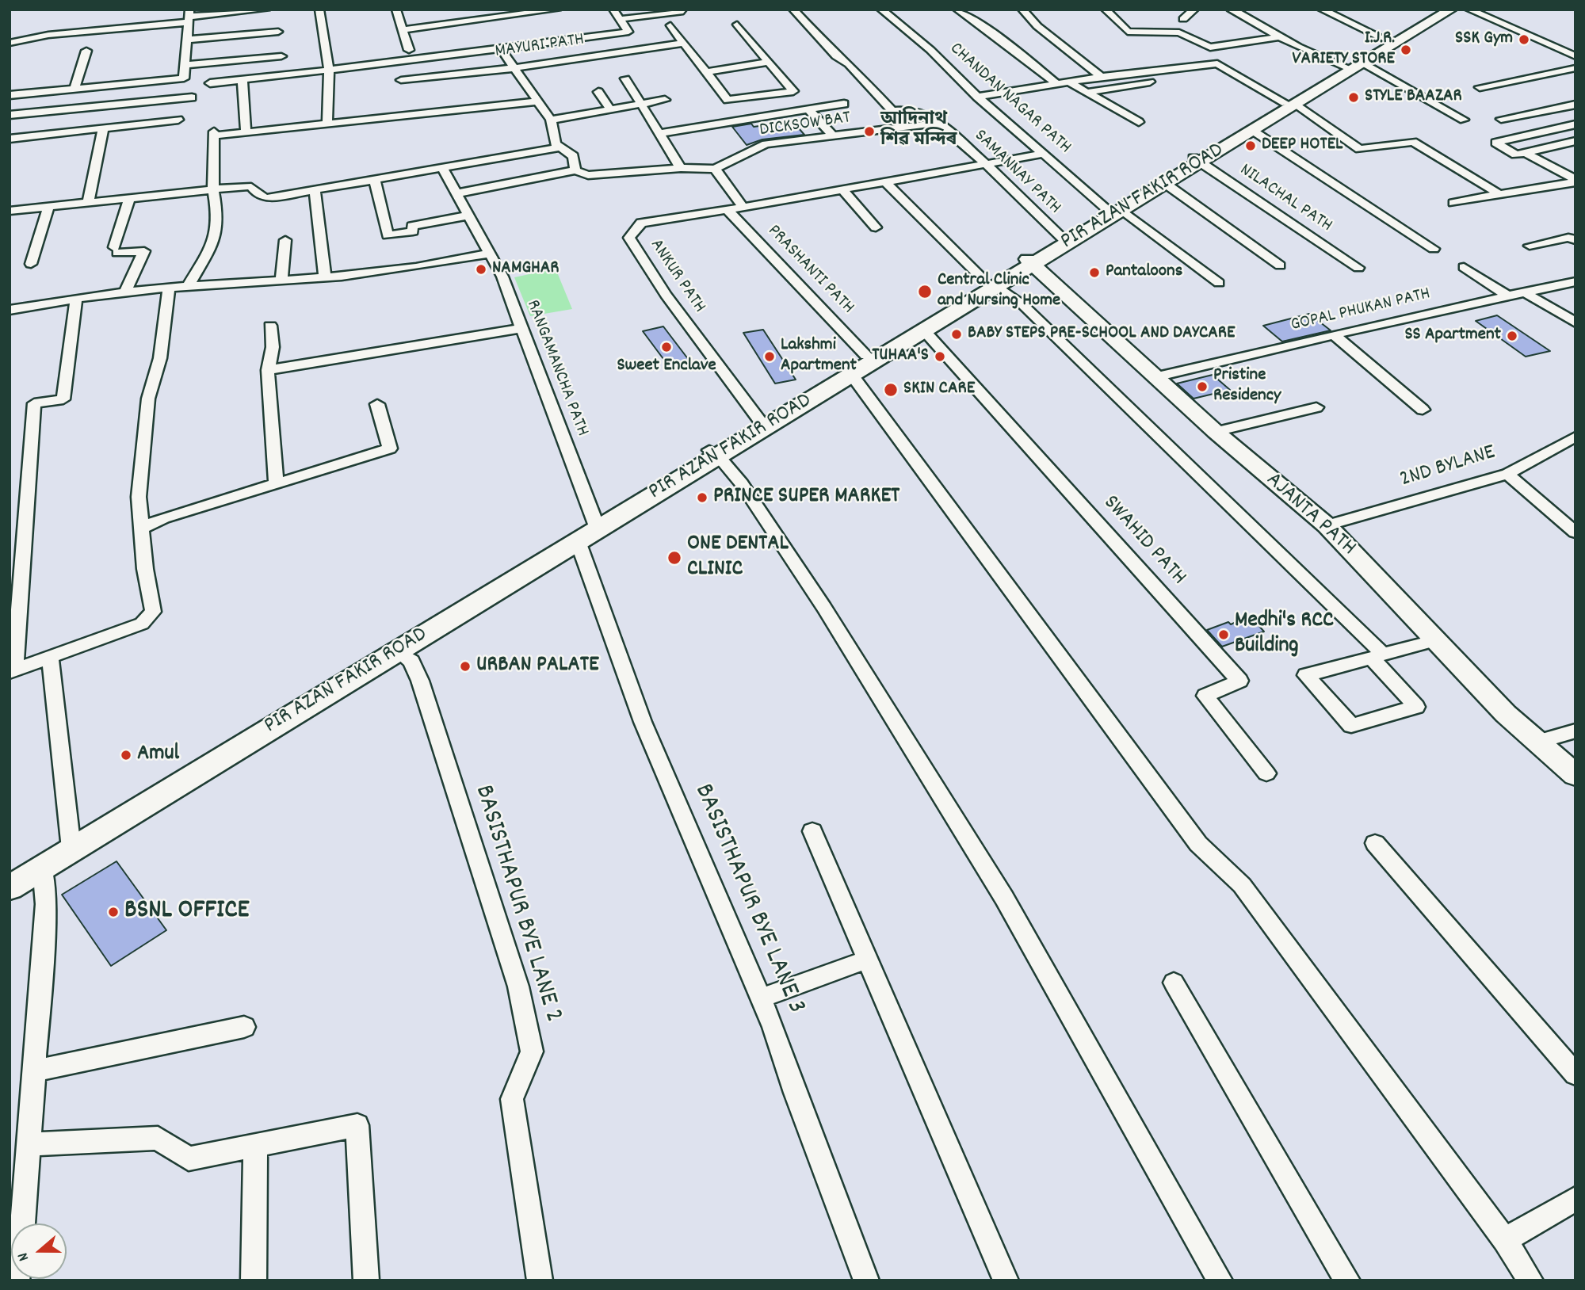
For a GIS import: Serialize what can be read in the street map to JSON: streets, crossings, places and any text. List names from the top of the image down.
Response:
{
  "streets": {
    "main road": ["PIR AZAN FAKIR ROAD", "AJANTA PATH"],
    "street": [
      "MAYURI PATH",
      "CHANDAN NAGAR PATH",
      "DICKSOW BAT",
      "SAMANNAY PATH",
      "NILACHAL PATH",
      "PRASHANTI PATH",
      "ANKUR PATH",
      "GOPAL PHUKAN PATH",
      "RANGAMANCHA PATH",
      "2ND BYLANE",
      "SWAHID PATH",
      "BASISTHAPUR BYE LANE 3",
      "BASISTHAPUR BYE LANE 2"
    ]
  },
  "crossings": [
    ["CHANDAN NAGAR PATH", "PIR AZAN FAKIR ROAD"],
    ["DICKSOW BAT", "SAMANNAY PATH"],
    ["SAMANNAY PATH", "PIR AZAN FAKIR ROAD"],
    ["PIR AZAN FAKIR ROAD", "NILACHAL PATH"],
    ["PIR AZAN FAKIR ROAD", "PRASHANTI PATH"],
    ["PIR AZAN FAKIR ROAD", "ANKUR PATH"],
    ["PIR AZAN FAKIR ROAD", "RANGAMANCHA PATH"],
    ["PIR AZAN FAKIR ROAD", "AJANTA PATH"],
    ["PIR AZAN FAKIR ROAD", "SWAHID PATH"],
    ["PIR AZAN FAKIR ROAD", "BASISTHAPUR BYE LANE 3"],
    ["PIR AZAN FAKIR ROAD", "BASISTHAPUR BYE LANE 2"],
    ["PRASHANTI PATH", "ANKUR PATH"],
    ["GOPAL PHUKAN PATH", "AJANTA PATH"],
    ["2ND BYLANE", "AJANTA PATH"]
  ],
  "places": [
    "SSK Gym",
    "I.J.R. VARIETY STORE",
    "STYLE BAAZAR",
    "আদিনাথ শিৱ মন্দিৰ",
    "DEEP HOTEL",
    "NAMGHAR",
    "Pantaloons",
    "Central Clinic and Nursing Home",
    "BABY STEPS PRE-SCHOOL AND DAYCARE",
    "SS Apartment",
    "Sweet Enclave",
    "Lakshmi Apartment",
    "TUHAA'S",
    "Pristine Residency",
    "SKIN CARE",
    "PRINCE SUPER MARKET",
    "ONE DENTAL CLINIC",
    "Medhi's RCC Building",
    "URBAN PALATE",
    "Amul",
    "BSNL OFFICE"
  ],
  "north": "left"
}
